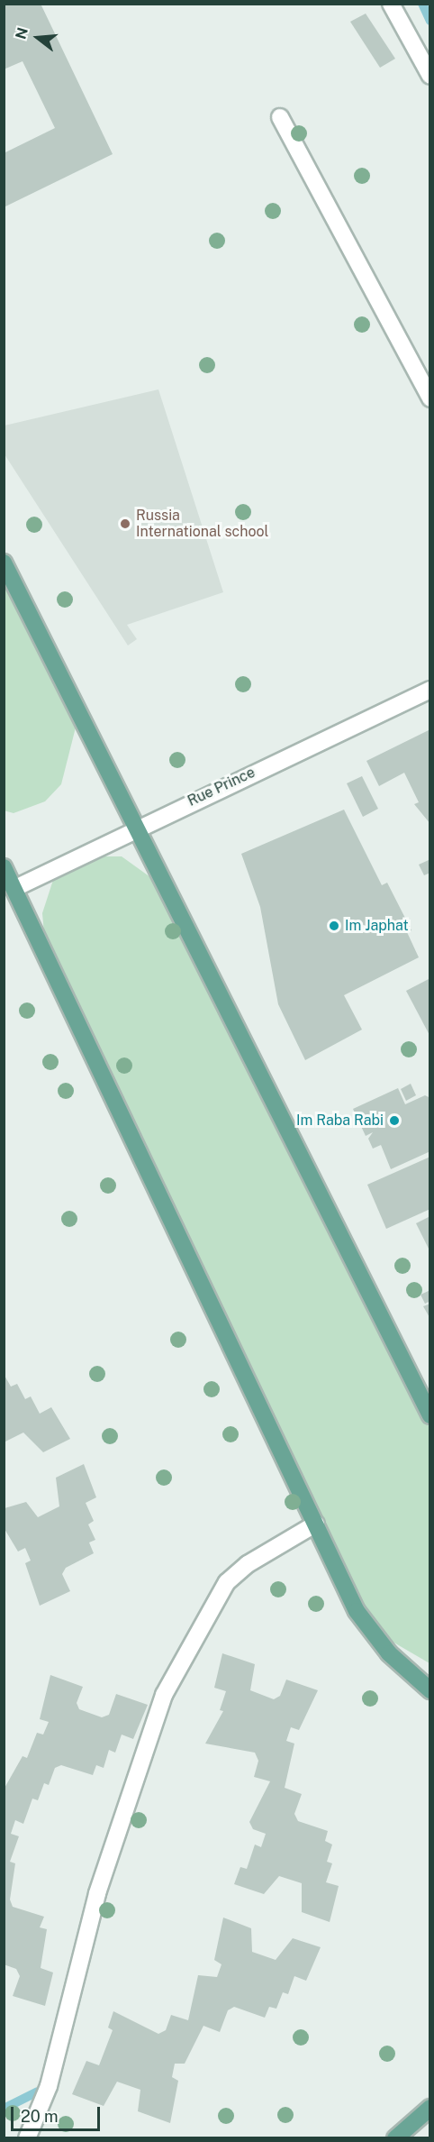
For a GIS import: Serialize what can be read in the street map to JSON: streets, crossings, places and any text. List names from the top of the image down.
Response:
{
  "streets": {
    "street": ["Rue Prince"]
  },
  "places": ["Russia International school", "Im Japhat", "Im Raba Rabi"],
  "scale_bar": "20 m",
  "north": "left"
}
